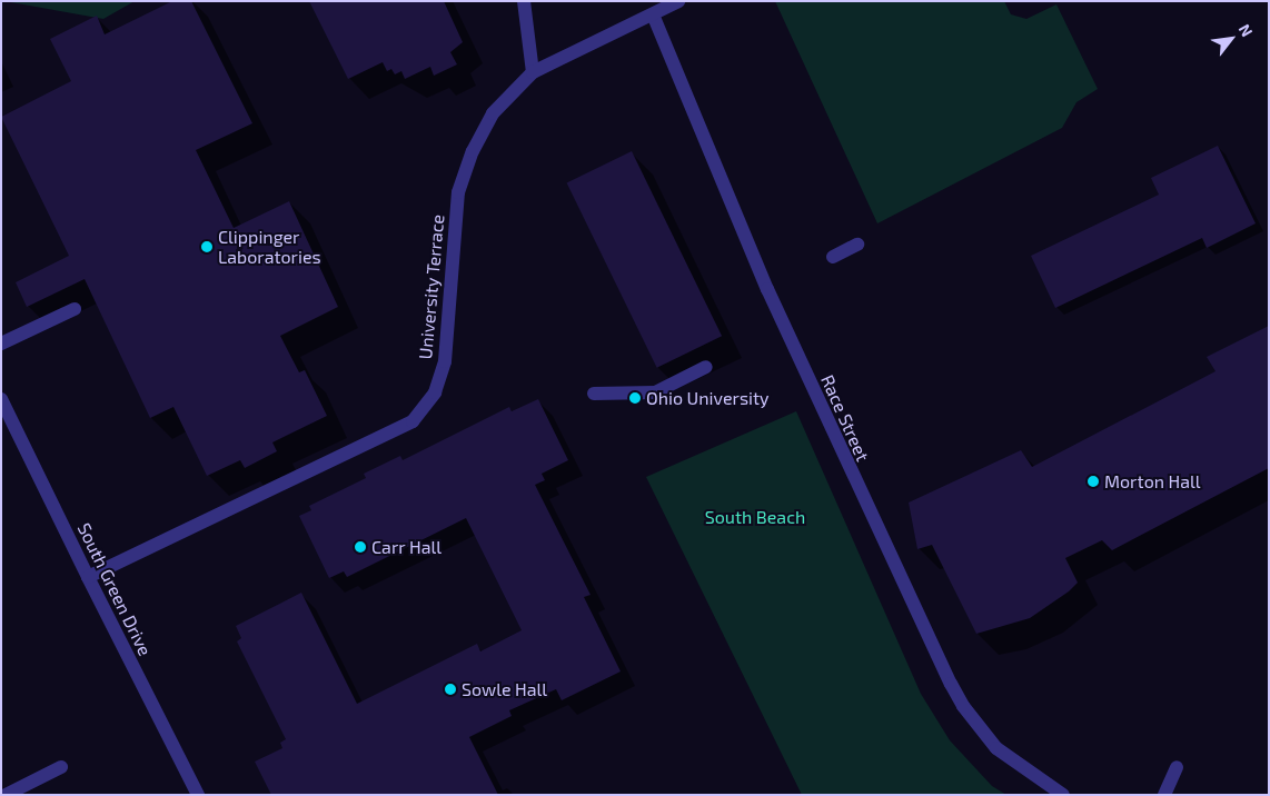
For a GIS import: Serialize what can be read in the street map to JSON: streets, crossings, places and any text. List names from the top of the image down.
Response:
{
  "streets": {
    "street": ["University Terrace", "Race Street", "South Green Drive"]
  },
  "crossings": [
    ["University Terrace", "Race Street"],
    ["University Terrace", "South Green Drive"]
  ],
  "parks": ["South Beach"],
  "places": [
    "Clippinger Laboratories",
    "Ohio University",
    "Morton Hall",
    "Carr Hall",
    "Sowle Hall"
  ],
  "north": "top right"
}
